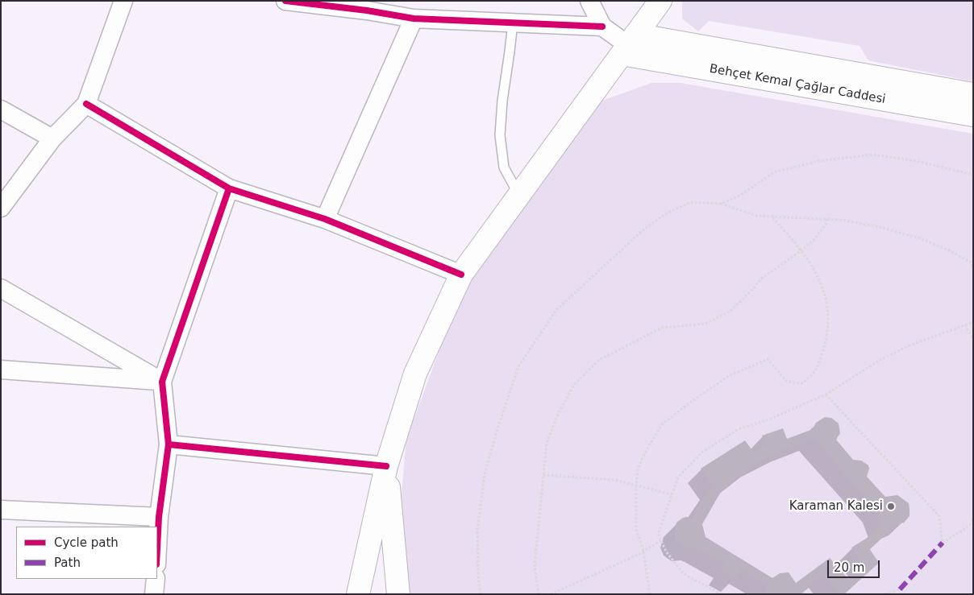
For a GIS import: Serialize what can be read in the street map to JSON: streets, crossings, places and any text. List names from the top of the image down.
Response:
{
  "streets": {
    "main road": ["Behçet Kemal Çağlar Caddesi"]
  },
  "places": ["Karaman Kalesi"],
  "legend": ["Cycle path", "Path"],
  "scale_bar": "20 m"
}
